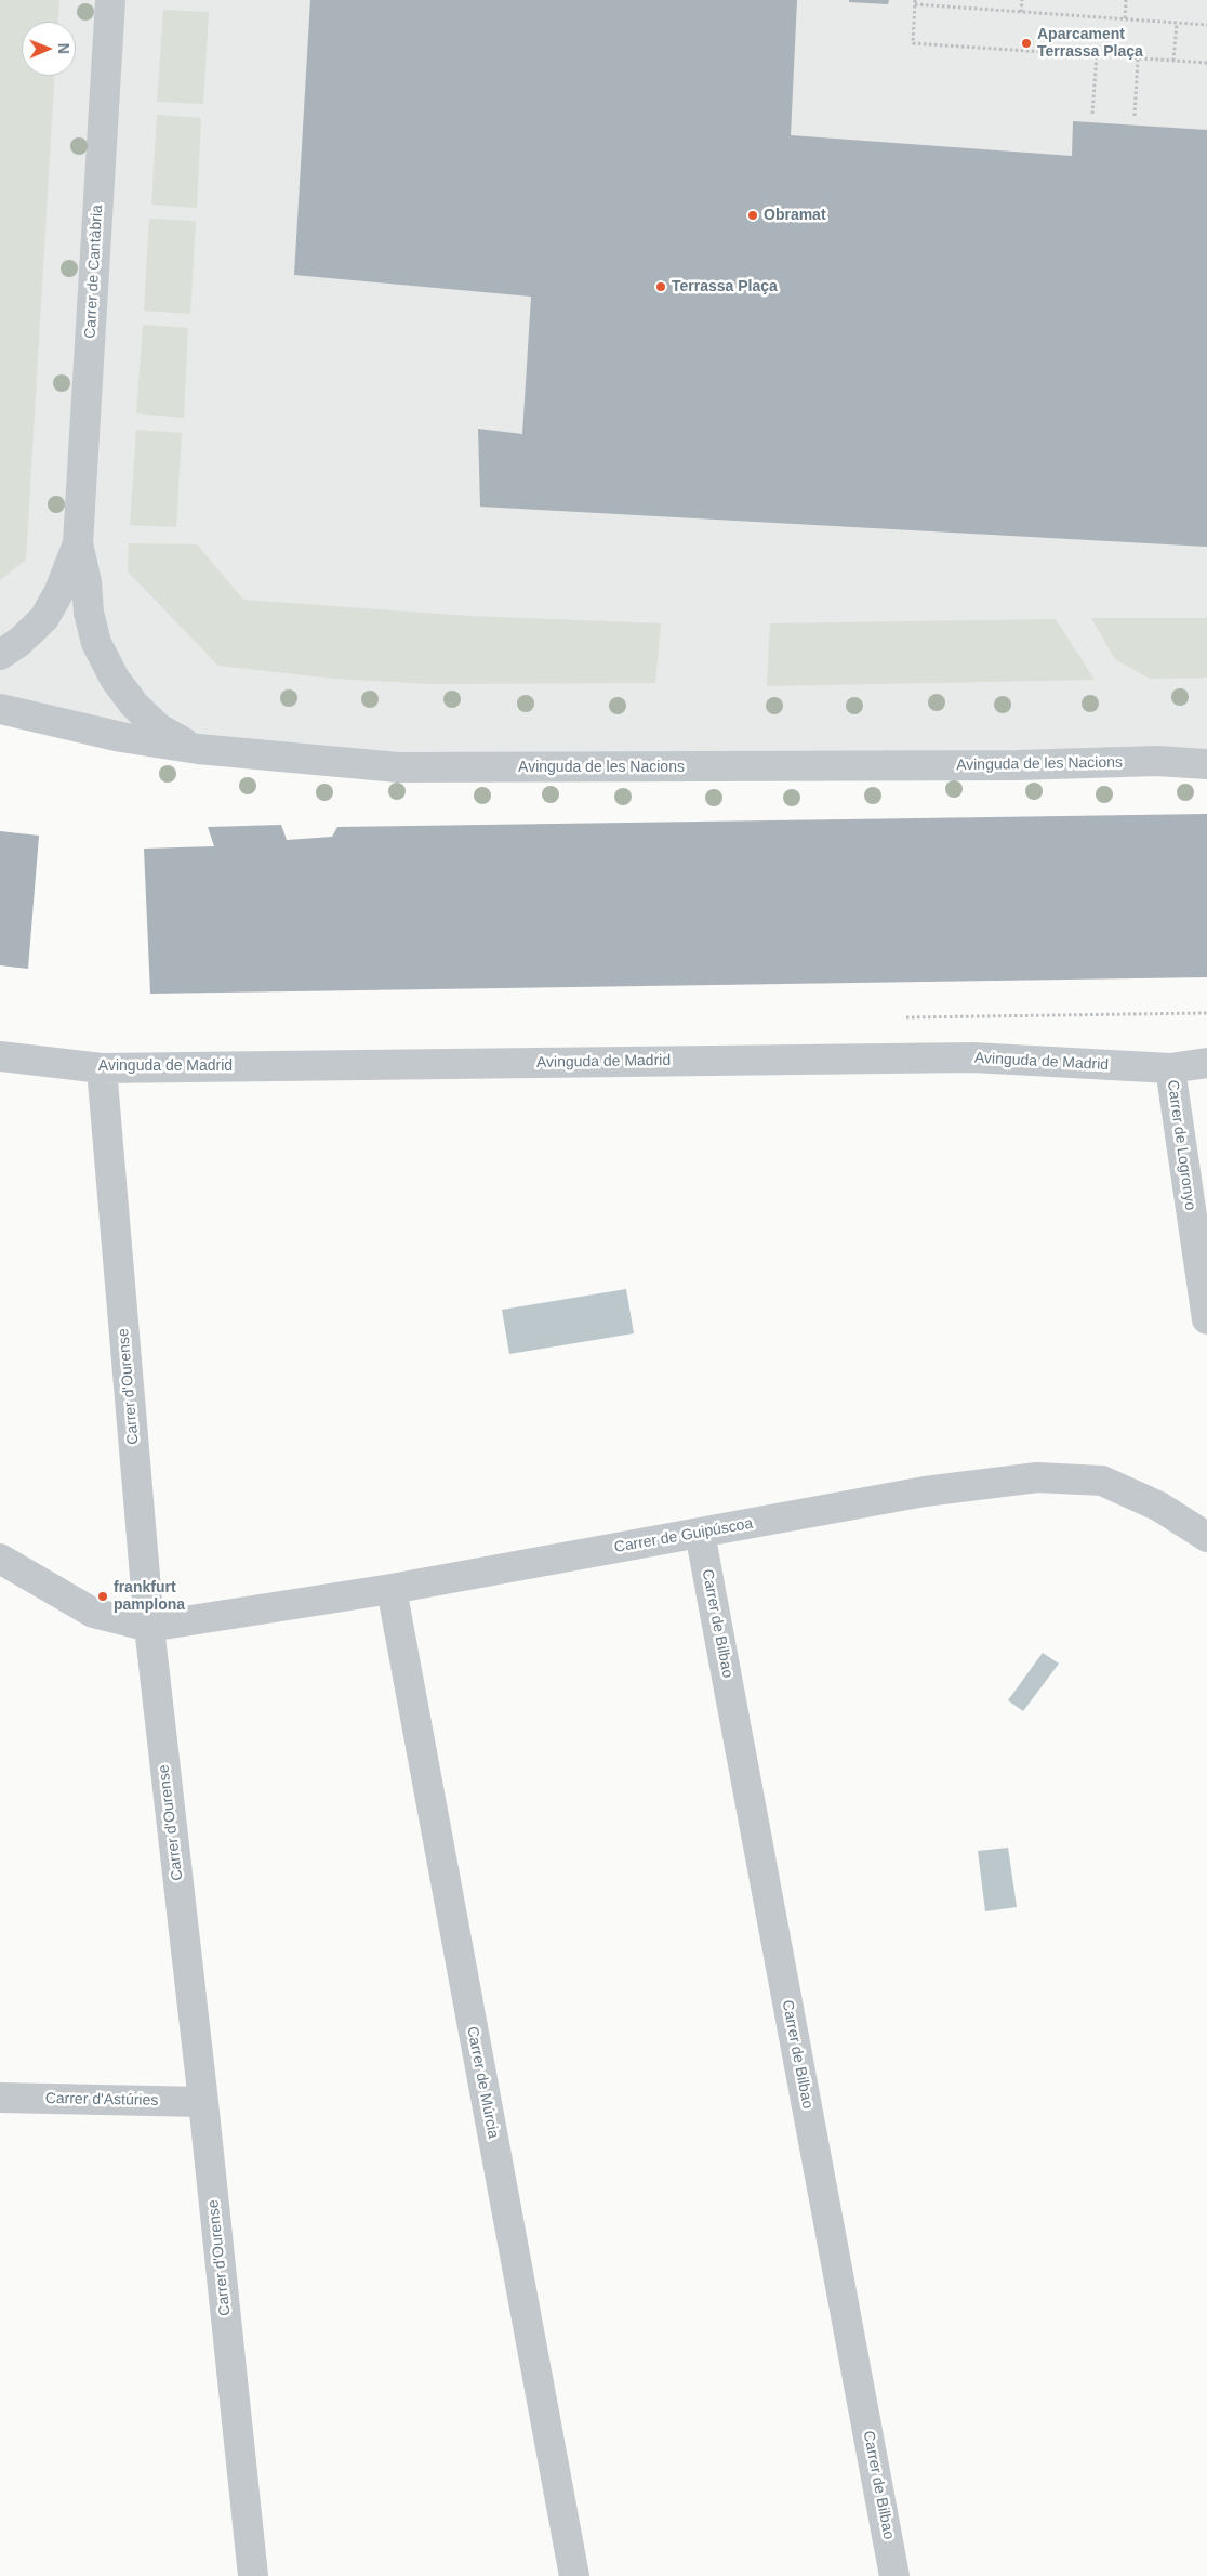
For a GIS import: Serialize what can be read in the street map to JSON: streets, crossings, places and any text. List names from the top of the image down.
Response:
{
  "streets": {
    "street": [
      "Carrer de Cantàbria",
      "Avinguda de les Nacions",
      "Avinguda de Madrid",
      "Carrer de Logronyo",
      "Carrer d'Ourense",
      "Carrer de Guipúscoa",
      "Carrer de Bilbao",
      "Carrer de Múrcia",
      "Carrer d'Astúries"
    ]
  },
  "crossings": [
    ["Carrer de Cantàbria", "Avinguda de les Nacions"],
    ["Avinguda de Madrid", "Carrer de Logronyo"],
    ["Avinguda de Madrid", "Carrer d'Ourense"],
    ["Carrer d'Ourense", "Carrer de Guipúscoa"],
    ["Carrer d'Ourense", "Carrer d'Astúries"],
    ["Carrer de Guipúscoa", "Carrer de Bilbao"],
    ["Carrer de Guipúscoa", "Carrer de Múrcia"]
  ],
  "places": [
    "Aparcament Terrassa Plaça",
    "Obramat",
    "Terrassa Plaça",
    "frankfurt pamplona"
  ],
  "north": "right"
}
